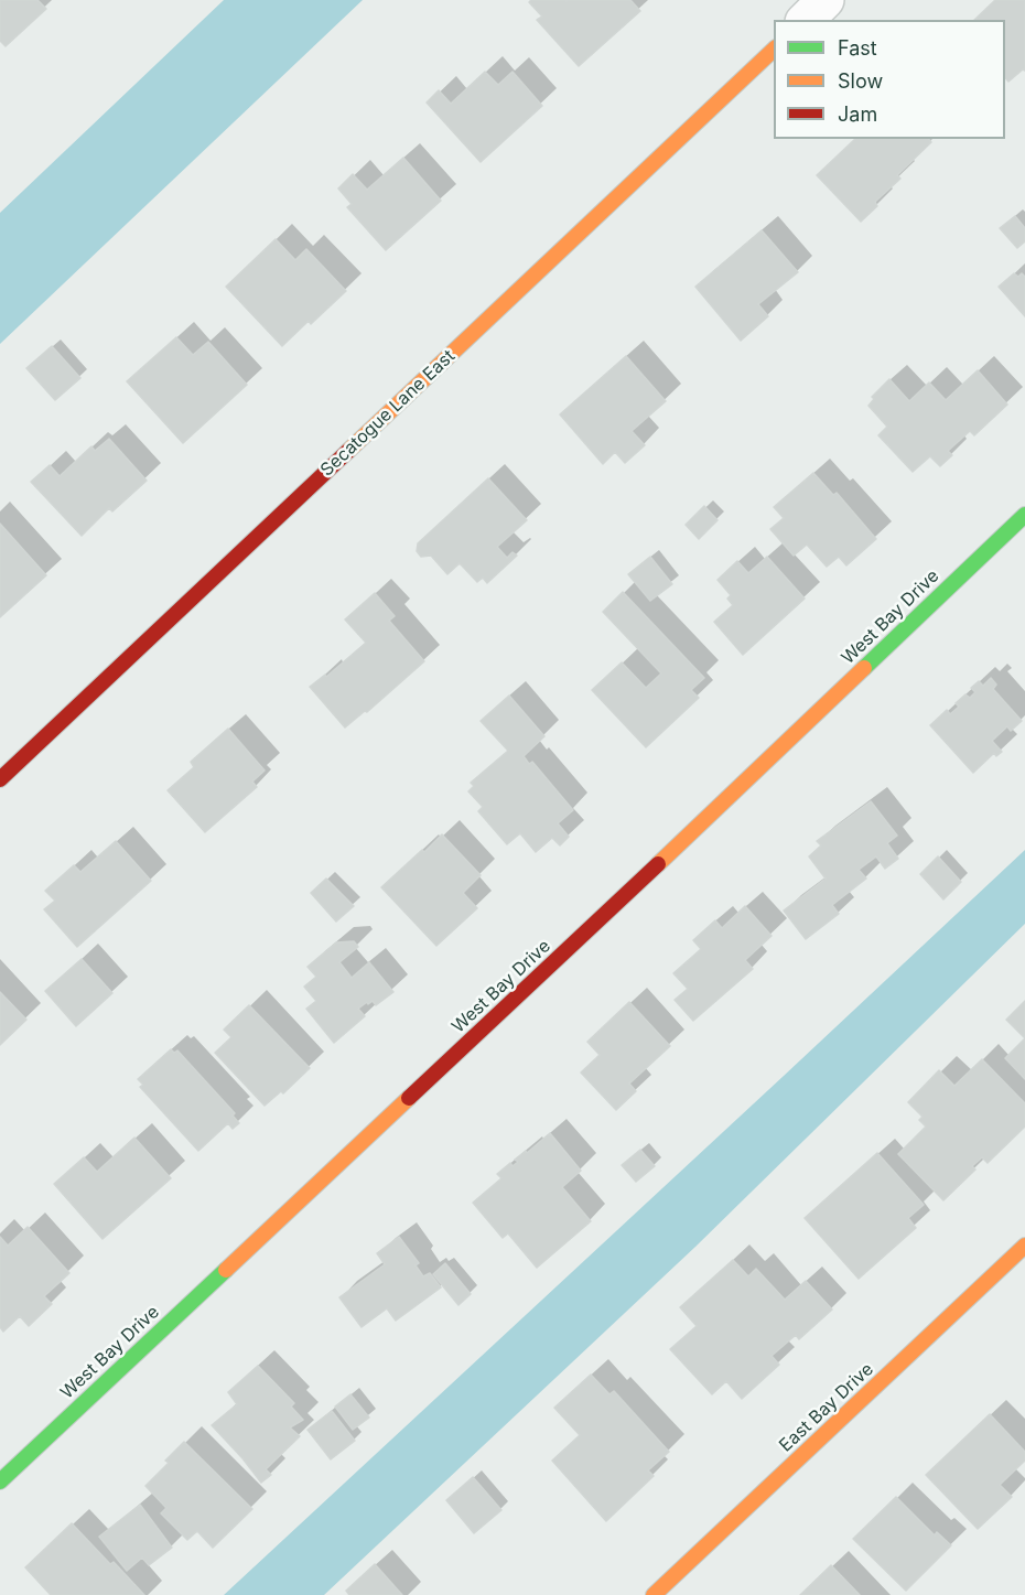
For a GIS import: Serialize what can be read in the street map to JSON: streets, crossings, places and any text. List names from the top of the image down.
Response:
{
  "streets": {
    "street": ["Secatogue Lane East", "West Bay Drive", "East Bay Drive"]
  },
  "legend": ["Fast", "Slow", "Jam"]
}
